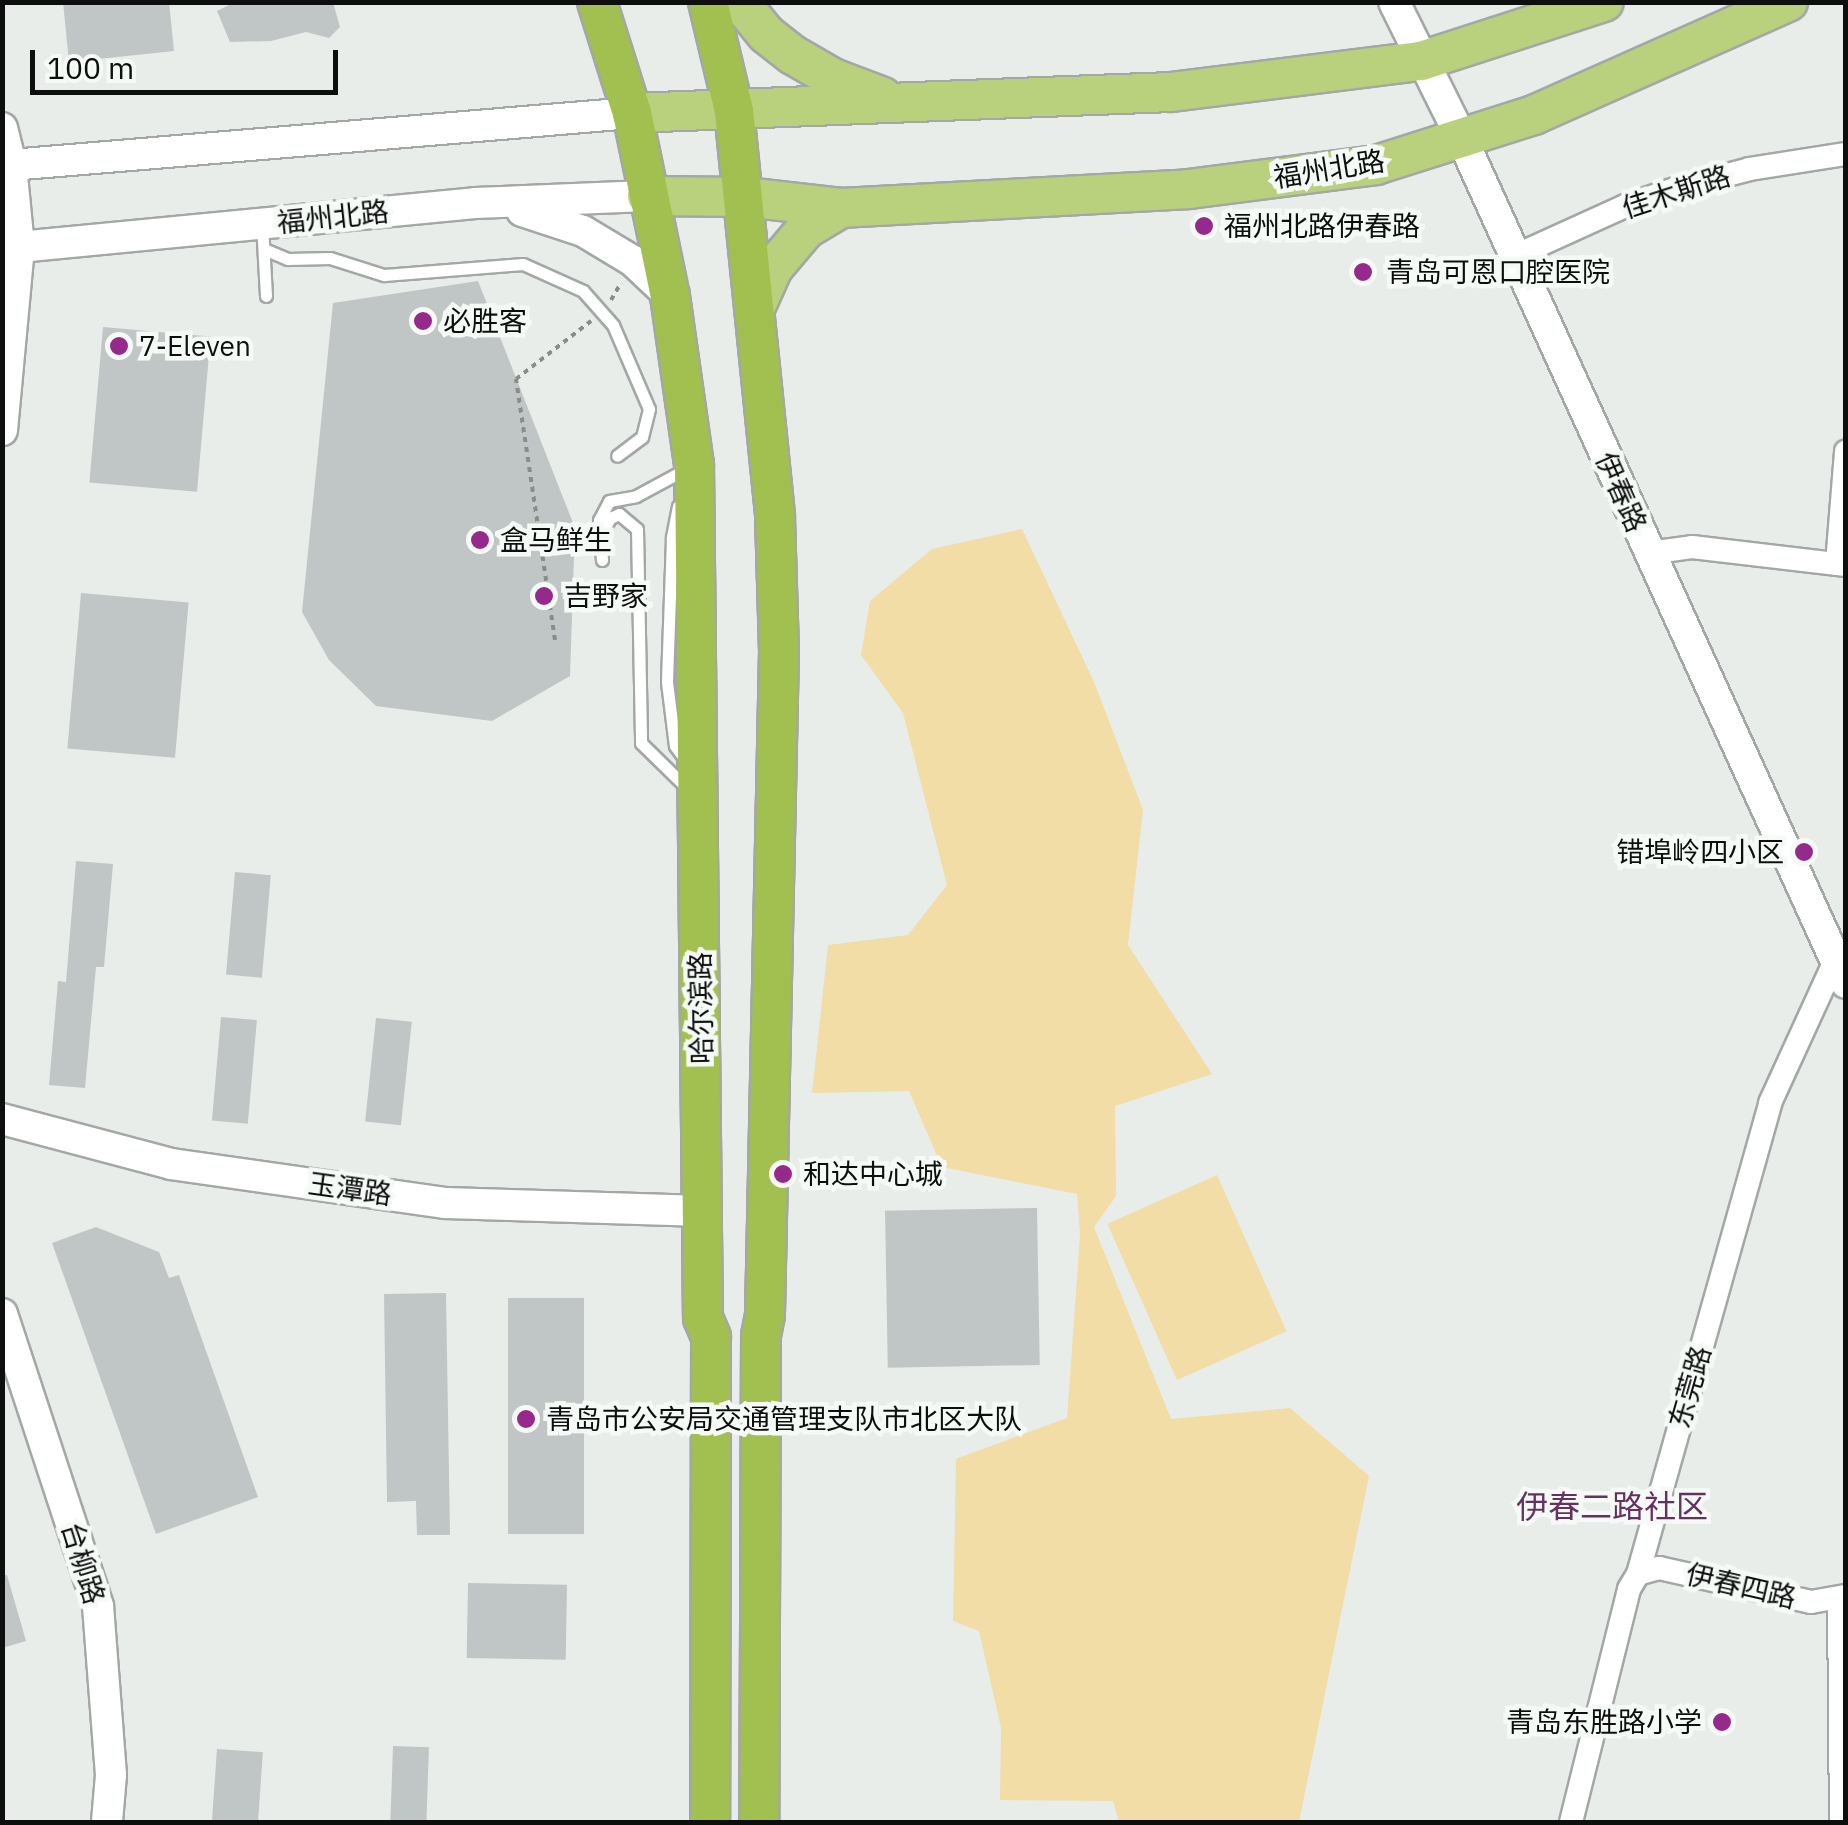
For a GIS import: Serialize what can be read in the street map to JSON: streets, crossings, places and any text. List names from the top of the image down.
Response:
{
  "streets": {
    "highway": ["哈尔滨路"],
    "main road": ["福州北路"],
    "street": [
      "佳木斯路",
      "伊春路",
      "玉潭路",
      "东莞路",
      "台柳路",
      "伊春四路"
    ]
  },
  "crossings": [
    ["福州北路", "伊春路"],
    ["福州北路", "哈尔滨路"],
    ["佳木斯路", "伊春路"],
    ["伊春路", "东莞路"],
    ["哈尔滨路", "玉潭路"],
    ["东莞路", "伊春四路"]
  ],
  "districts": ["伊春二路社区"],
  "places": [
    "福州北路伊春路",
    "青岛可恩口腔医院",
    "必胜客",
    "7-Eleven",
    "盒马鲜生",
    "吉野家",
    "错埠岭四小区",
    "和达中心城",
    "青岛市公安局交通管理支队市北区大队",
    "青岛东胜路小学"
  ],
  "scale_bar": "100 m"
}
